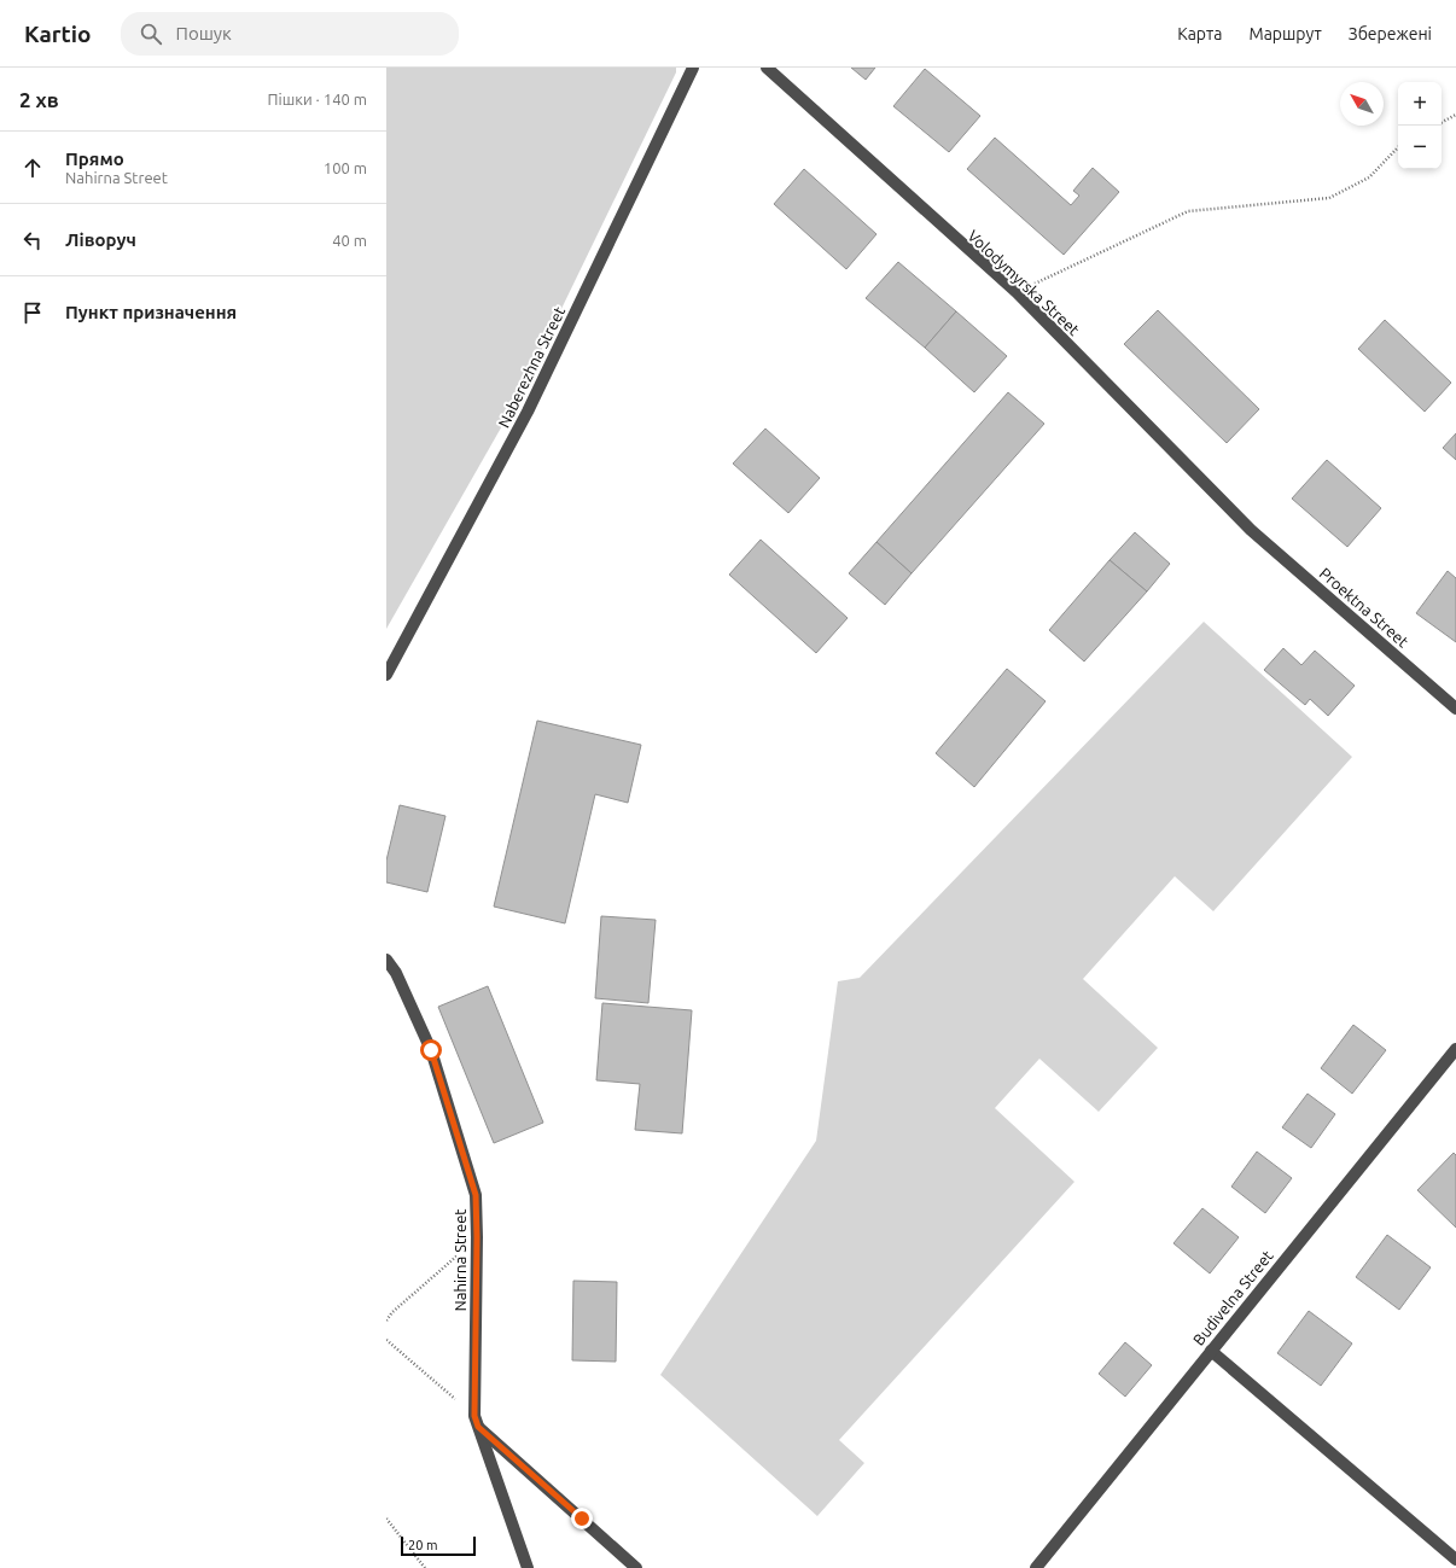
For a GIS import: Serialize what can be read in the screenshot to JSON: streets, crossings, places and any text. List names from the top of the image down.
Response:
{
  "streets": {
    "street": [
      "Volodymyrska Street",
      "Naberezhna Street",
      "Proektna Street",
      "Nahirna Street",
      "Budivelna Street"
    ]
  },
  "crossings": [
    ["Volodymyrska Street", "Proektna Street"]
  ],
  "scale_bar": "20 m",
  "north": "top left",
  "page": {
    "header": "Kartio",
    "search": "Пошук",
    "nav": ["Карта", "Маршрут", "Збережені"],
    "heading": ["2 хв", "Пішки · 140 m"],
    "map_buttons": ["+", "−"],
    "list": [
      ["Прямо", "Nahirna Street", "100 m"],
      ["Ліворуч", "40 m"],
      "Пункт призначення"
    ],
    "scale": "20 m"
  }
}
